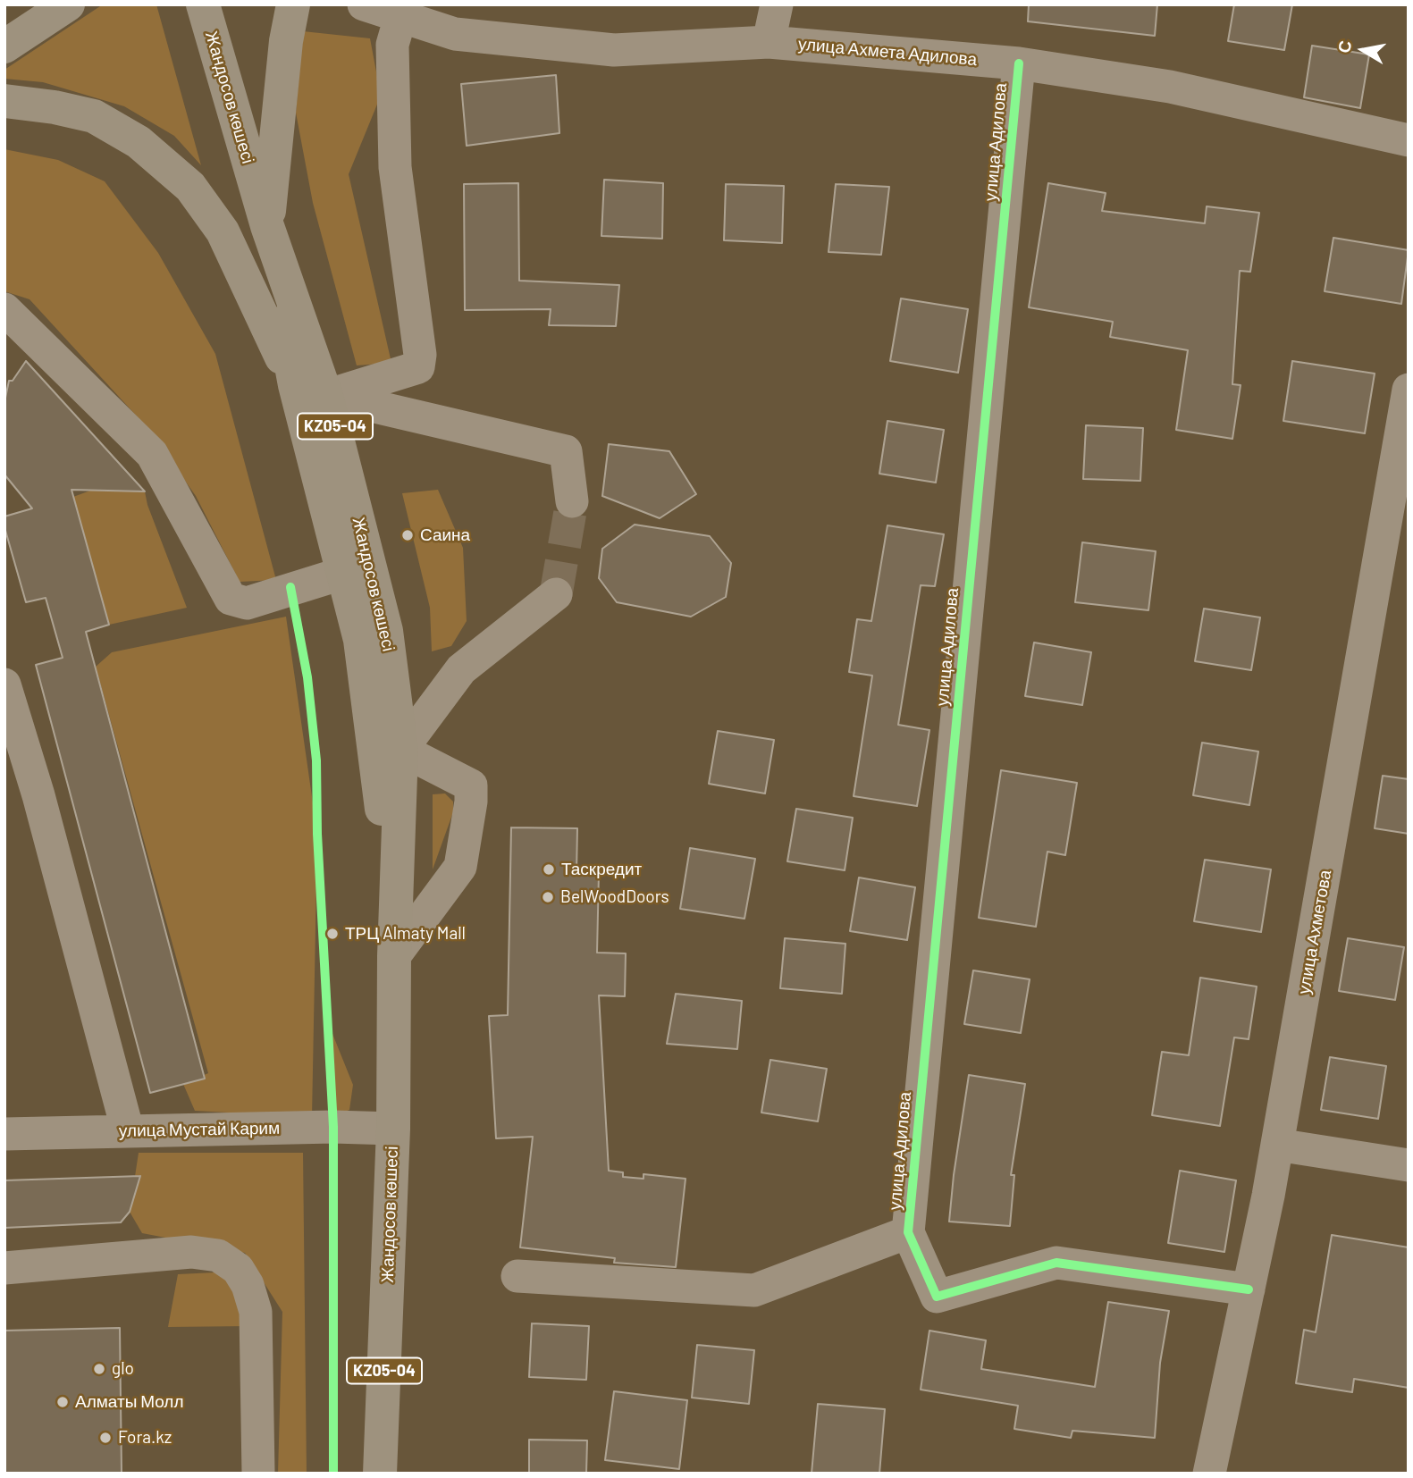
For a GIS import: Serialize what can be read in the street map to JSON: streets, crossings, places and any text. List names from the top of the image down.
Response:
{
  "streets": {
    "main road": ["Жандосов көшесі", "KZ05-04"],
    "street": [
      "улица Ахмета Адилова",
      "улица Адилова",
      "улица Ахметова",
      "улица Мустай Карим"
    ]
  },
  "crossings": [
    ["улица Ахмета Адилова", "улица Адилова"],
    ["Жандосов көшесі", "улица Мустай Карим"]
  ],
  "places": [
    "Саина",
    "Таскредит",
    "BelWoodDoors",
    "ТРЦ Almaty Mall",
    "glo",
    "Алматы Молл",
    "Fora.kz"
  ],
  "north": "left"
}
